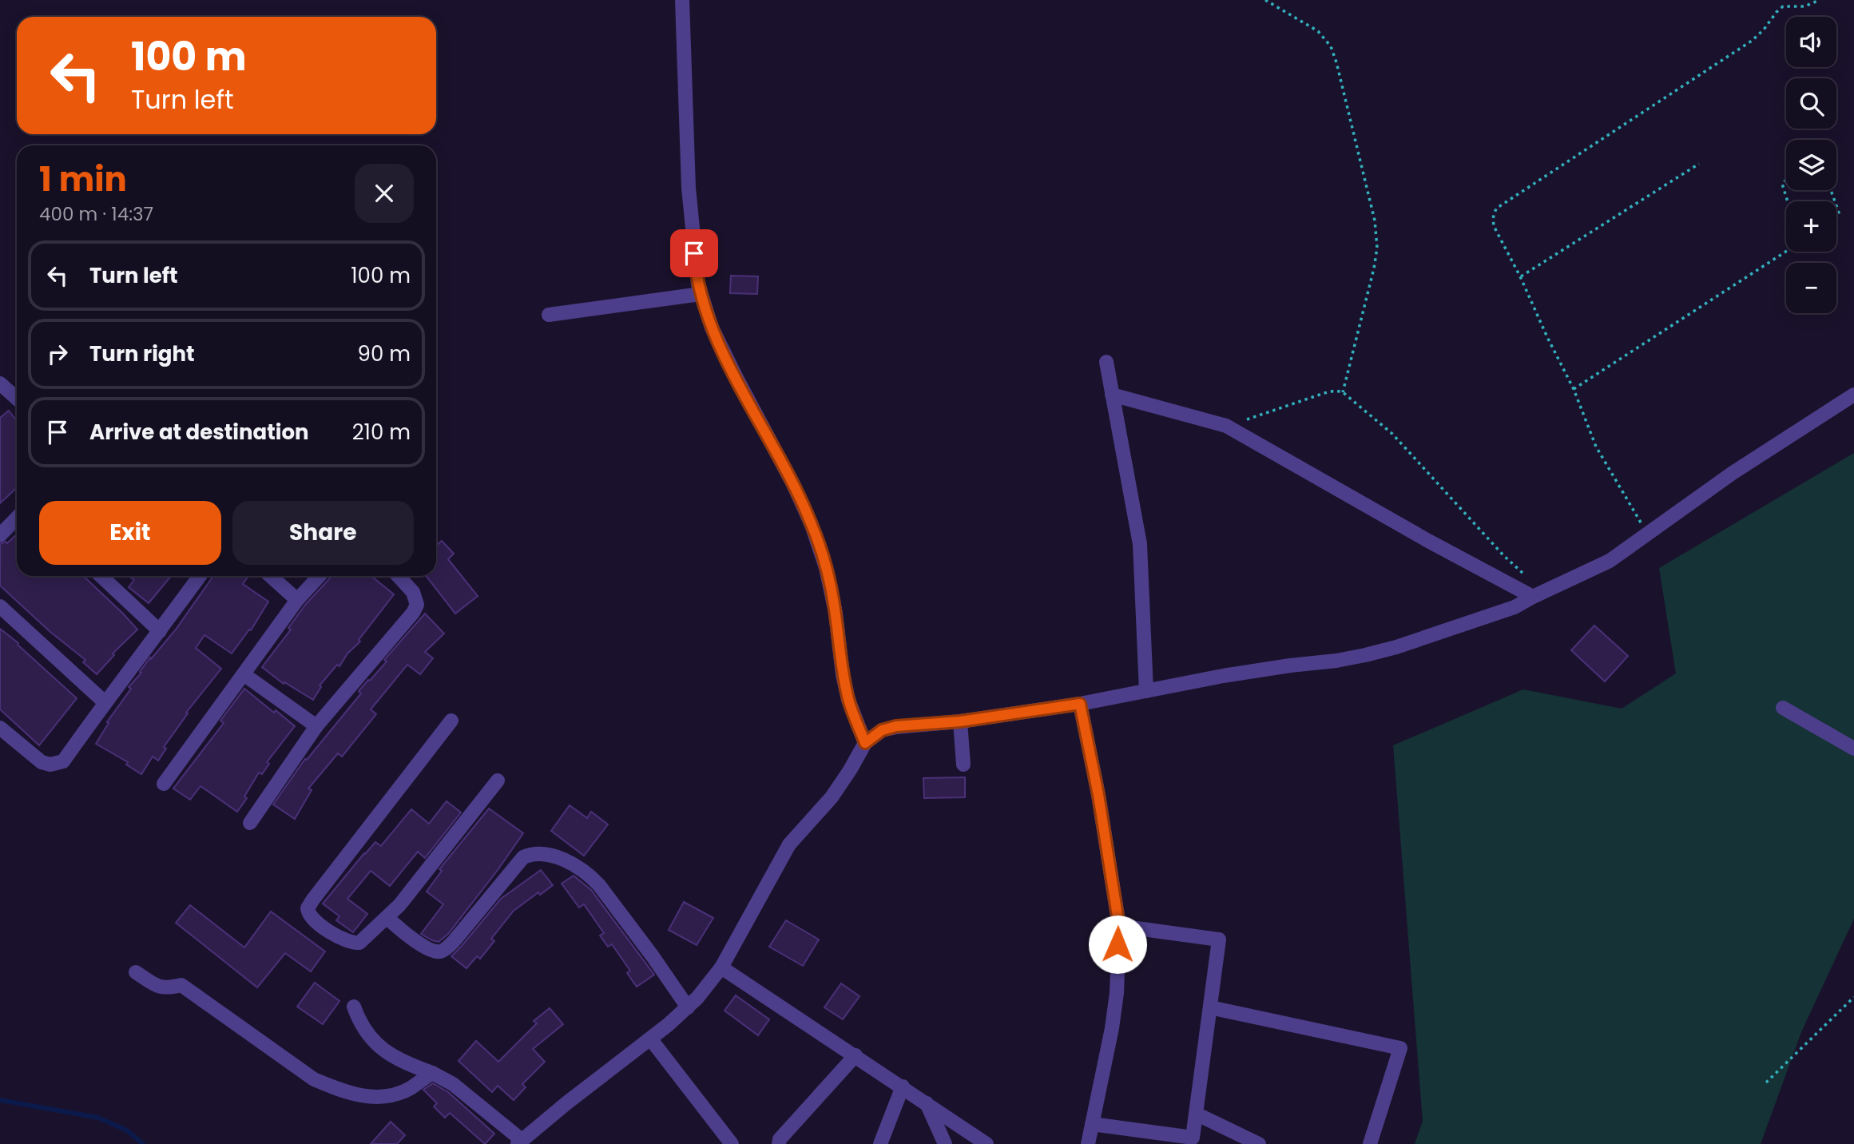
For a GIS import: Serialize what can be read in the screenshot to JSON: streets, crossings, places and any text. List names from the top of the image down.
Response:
{
  "page": {
    "map_buttons": ["+", "−"],
    "turn": ["100 m", "Turn left"],
    "heading": ["1 min", "400 m · 14:37"],
    "list": [
      {
        "name": "Turn left",
        "value": "100 m"
      },
      {
        "name": "Turn right",
        "value": "90 m"
      },
      {
        "name": "Arrive at destination",
        "value": "210 m"
      }
    ],
    "buttons": ["Exit", "Share"]
  }
}
